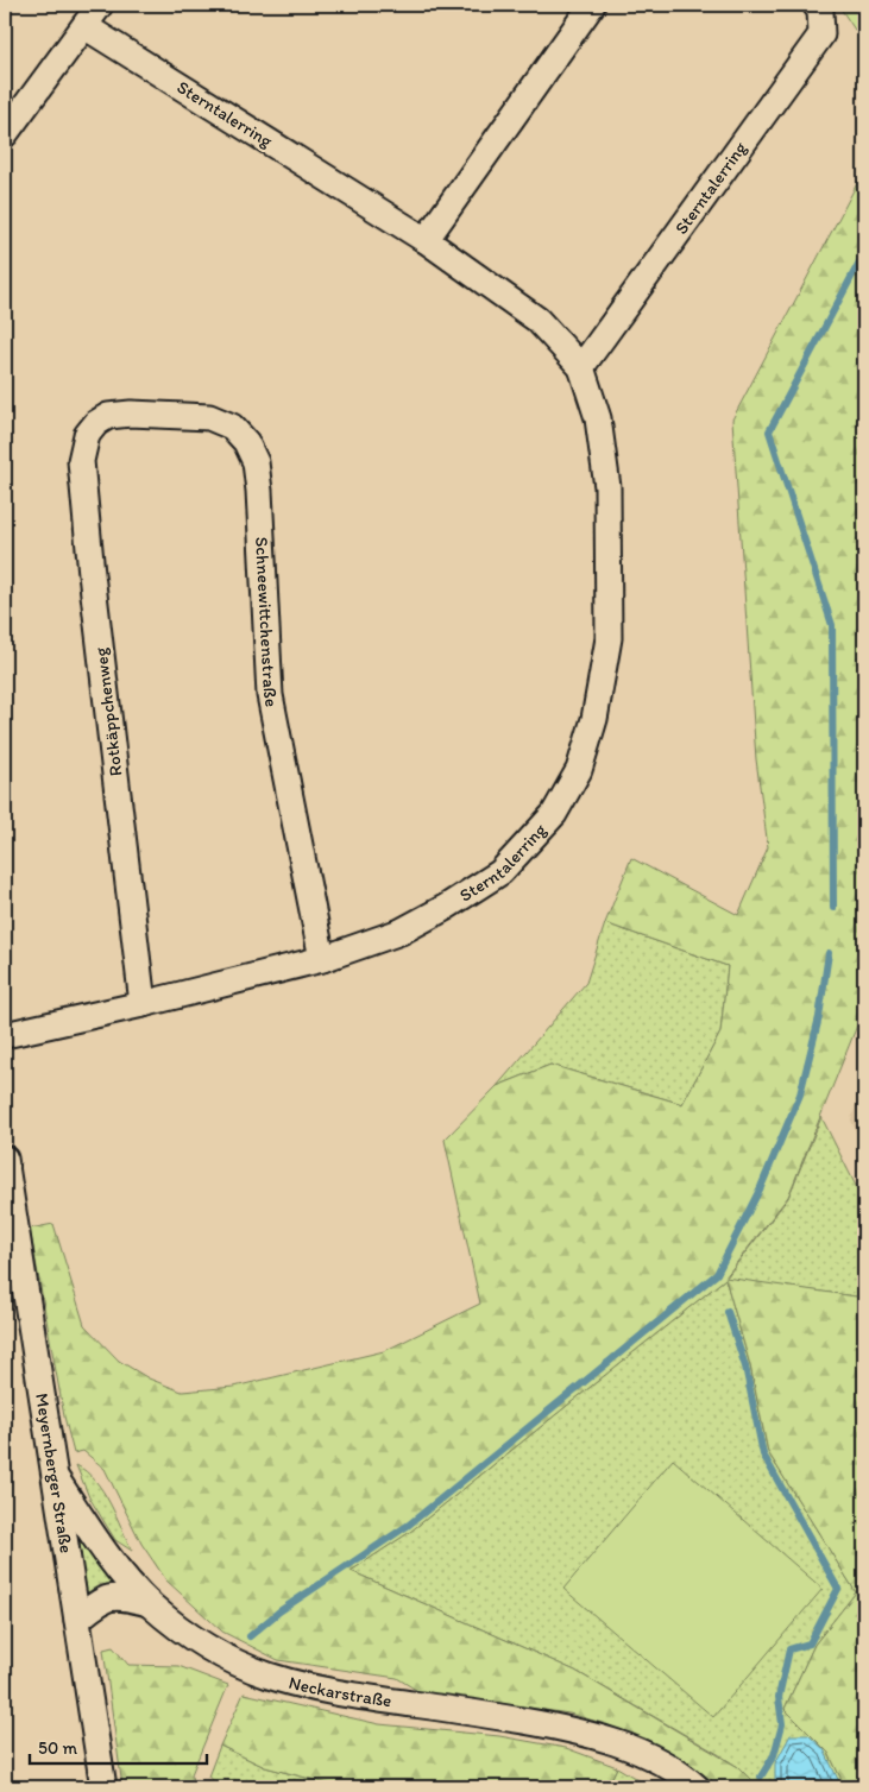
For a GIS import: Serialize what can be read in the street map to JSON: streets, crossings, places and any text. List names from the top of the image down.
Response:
{
  "streets": {
    "street": [
      "Sterntalerring",
      "Schneewittchenstraße",
      "Rotkäppchenweg",
      "Meyernberger Straße",
      "Neckarstraße"
    ]
  },
  "crossings": [
    ["Sterntalerring", "Schneewittchenstraße"],
    ["Sterntalerring", "Rotkäppchenweg"],
    ["Schneewittchenstraße", "Rotkäppchenweg"],
    ["Meyernberger Straße", "Neckarstraße"]
  ],
  "scale_bar": "50 m"
}
